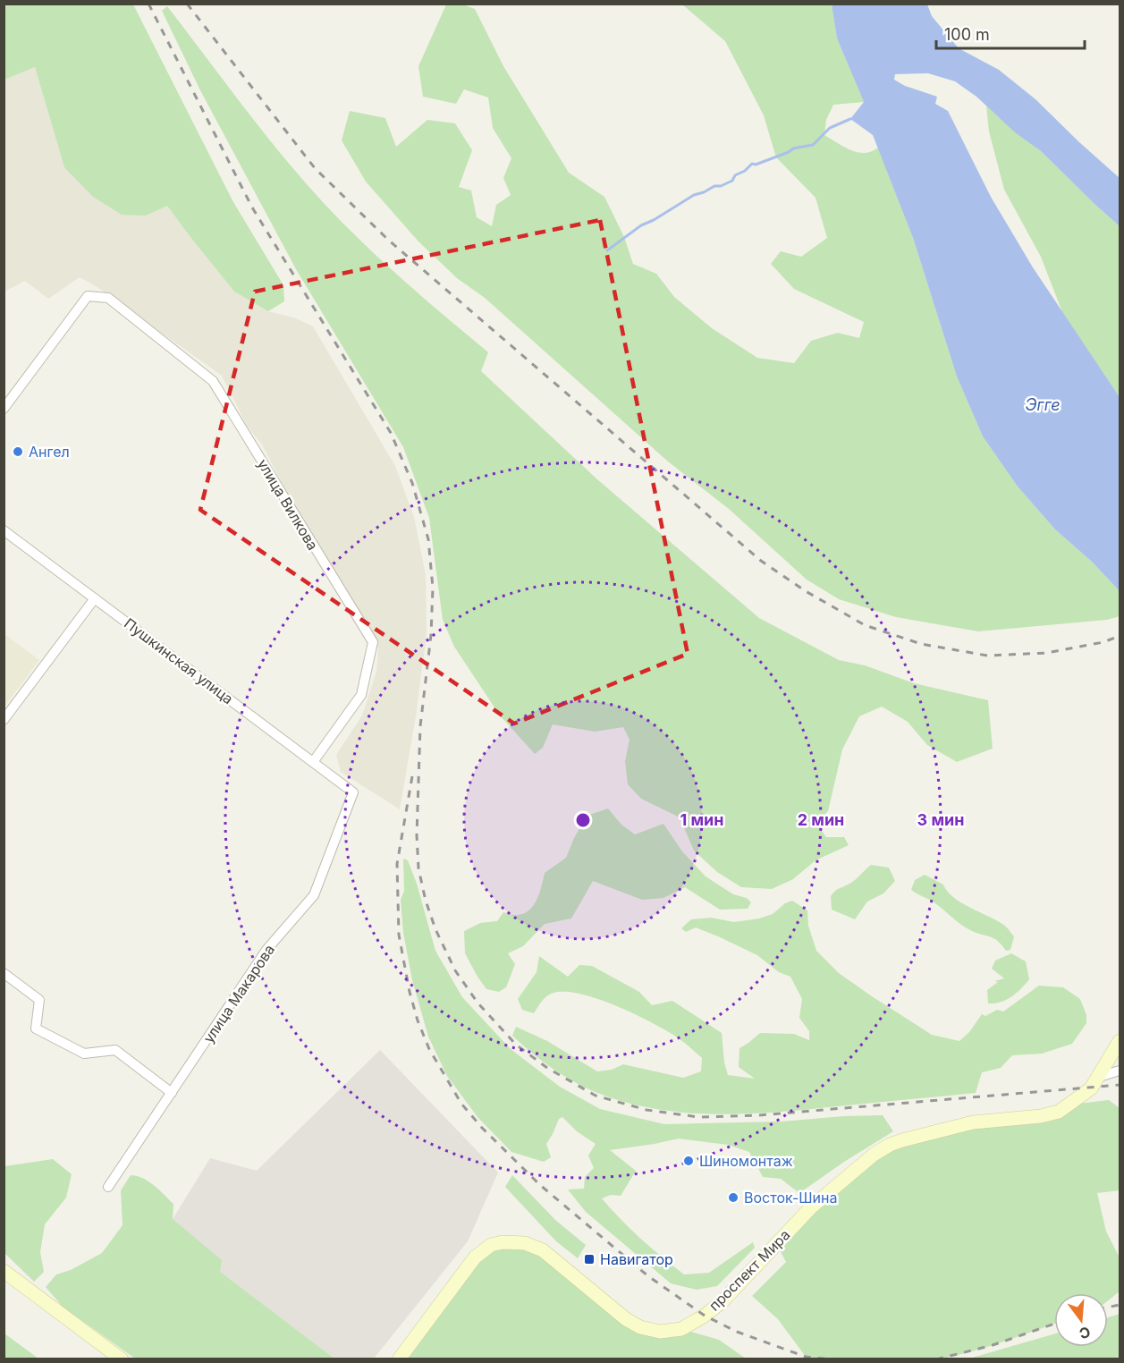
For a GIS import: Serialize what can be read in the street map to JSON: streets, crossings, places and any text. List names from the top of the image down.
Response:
{
  "streets": {
    "main road": ["проспект Мира"],
    "street": ["улица Вилкова", "Пушкинская улица", "улица Макарова"]
  },
  "crossings": [
    ["улица Вилкова", "Пушкинская улица"],
    ["Пушкинская улица", "улица Макарова"]
  ],
  "water": ["Эгге"],
  "places": {
    "other": ["Ангел", "Шиномонтаж", "Восток-Шина"],
    "transit": ["Навигатор"]
  },
  "scale_bar": "100 m",
  "north": "bottom",
  "rings": ["1 мин", "2 мин", "3 мин"]
}
